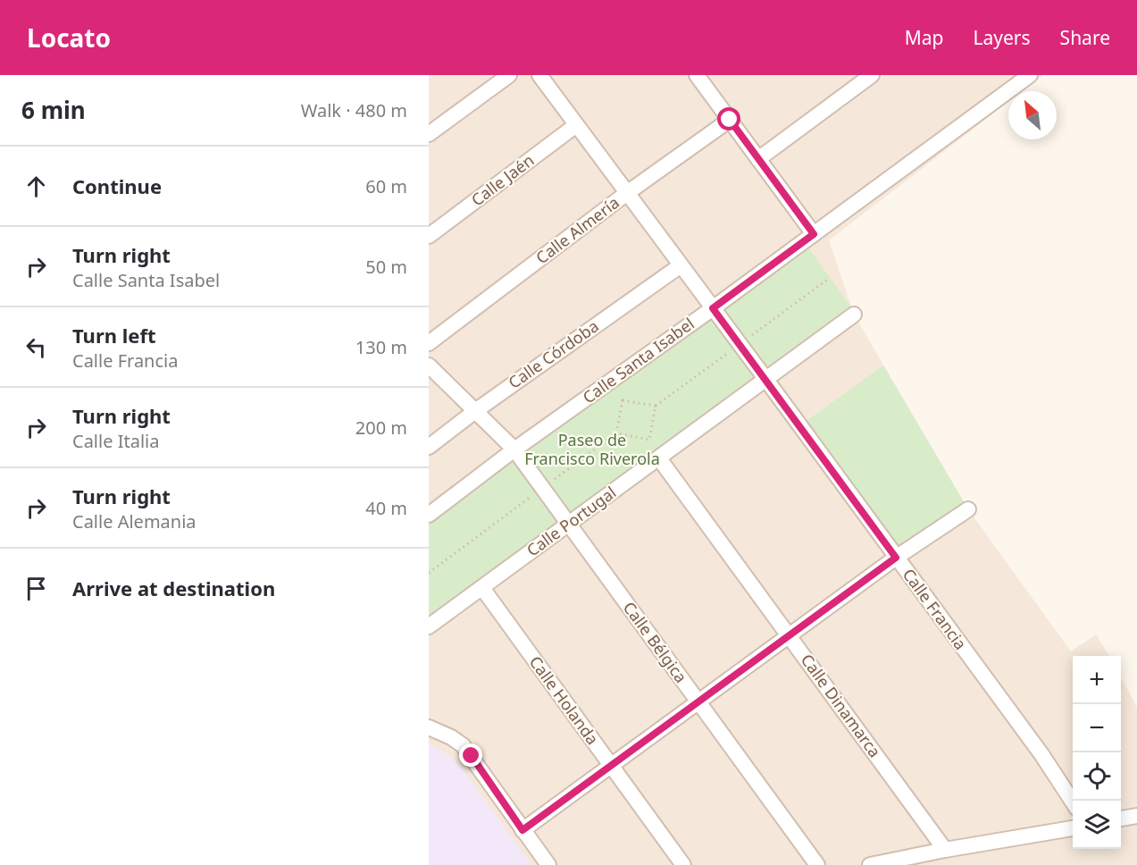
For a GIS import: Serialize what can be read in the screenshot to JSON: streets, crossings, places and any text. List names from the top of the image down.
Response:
{
  "streets": {
    "street": [
      "Calle Jaén",
      "Calle Almería",
      "Calle Córdoba",
      "Calle Santa Isabel",
      "Calle Portugal",
      "Calle Francia",
      "Calle Bélgica",
      "Calle Holanda",
      "Calle Dinamarca"
    ]
  },
  "crossings": [
    ["Calle Jaén", "Calle Francia"],
    ["Calle Almería", "Calle Francia"],
    ["Calle Córdoba", "Calle Francia"],
    ["Calle Córdoba", "Calle Bélgica"],
    ["Calle Santa Isabel", "Calle Francia"],
    ["Calle Santa Isabel", "Calle Bélgica"],
    ["Calle Portugal", "Calle Francia"],
    ["Calle Portugal", "Calle Bélgica"],
    ["Calle Portugal", "Calle Holanda"],
    ["Calle Portugal", "Calle Dinamarca"]
  ],
  "parks": ["Paseo de Francisco Riverola"],
  "north": "top left",
  "page": {
    "header": "Locato",
    "nav": ["Map", "Layers", "Share"],
    "heading": ["6 min", "Walk · 480 m"],
    "list": [
      ["Continue", "60 m"],
      ["Turn right", "Calle Santa Isabel", "50 m"],
      ["Turn left", "Calle Francia", "130 m"],
      ["Turn right", "Calle Italia", "200 m"],
      ["Turn right", "Calle Alemania", "40 m"],
      "Arrive at destination"
    ],
    "map_buttons": ["+", "−"]
  }
}
